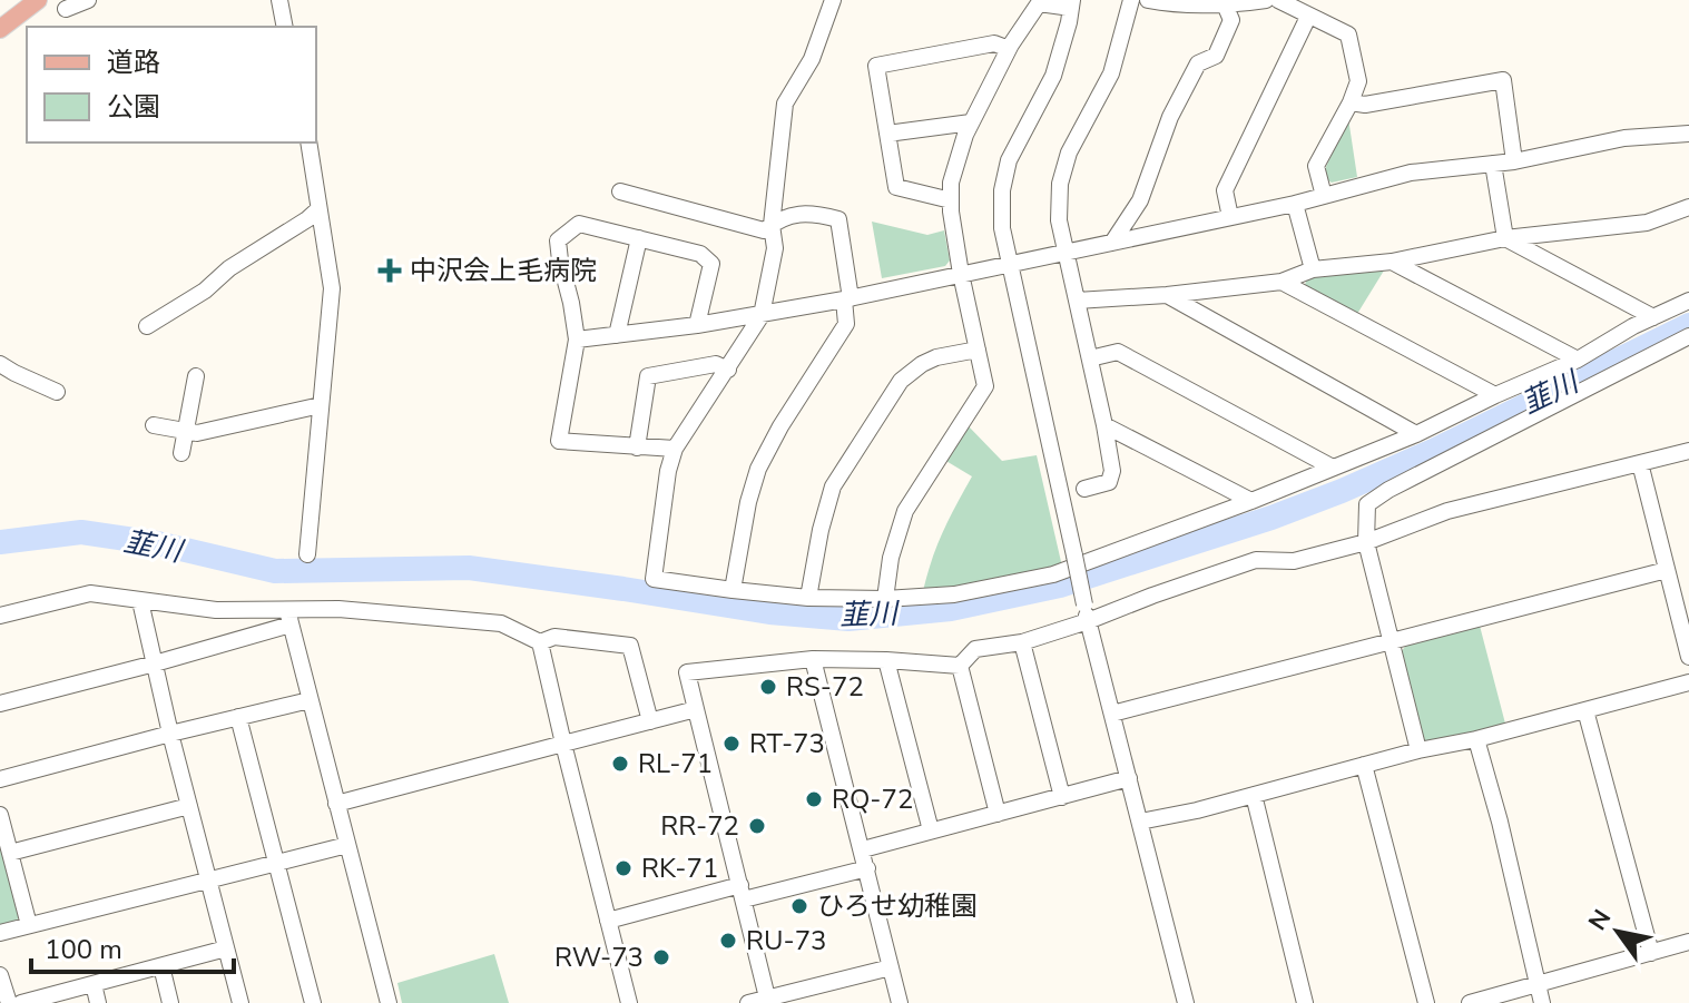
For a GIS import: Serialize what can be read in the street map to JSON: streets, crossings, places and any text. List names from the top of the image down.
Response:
{
  "water": ["韮川"],
  "places": {
    "health": ["中沢会上毛病院"],
    "other": [
      "RS-72",
      "RT-73",
      "RL-71",
      "RQ-72",
      "RR-72",
      "RK-71",
      "ひろせ幼稚園",
      "RU-73",
      "RW-73"
    ]
  },
  "legend": ["道路", "公園"],
  "scale_bar": "100 m",
  "north": "top left"
}
